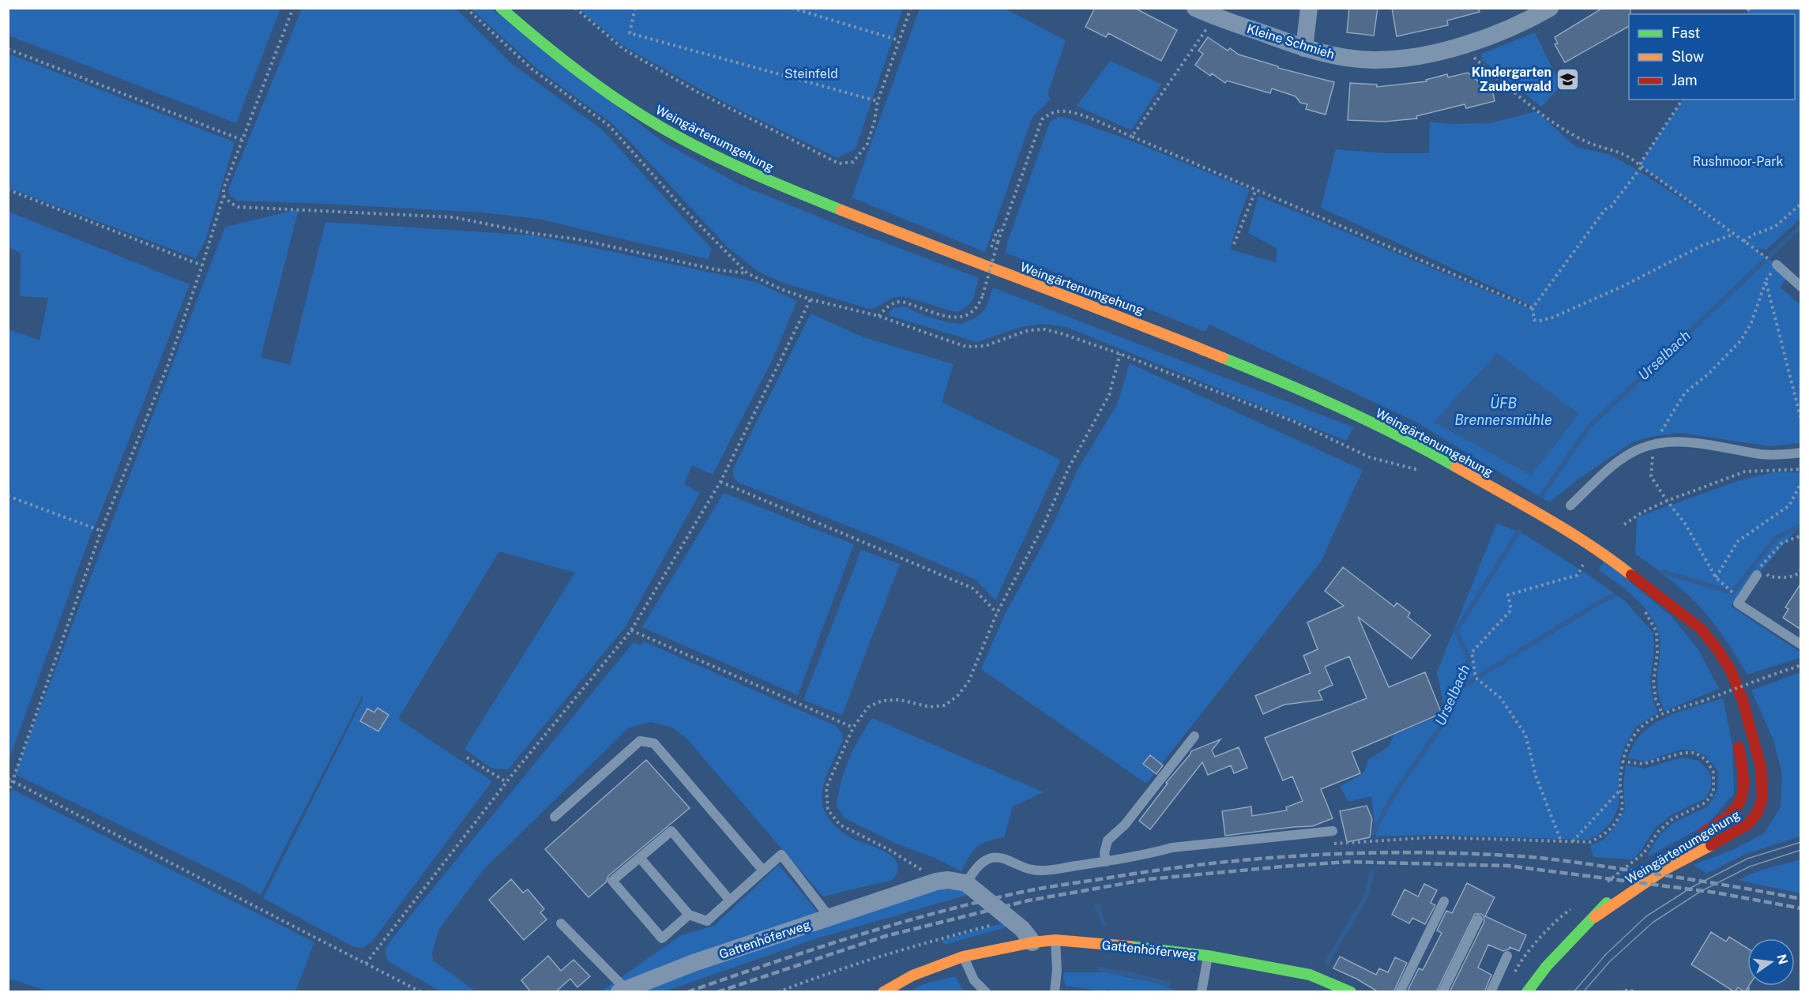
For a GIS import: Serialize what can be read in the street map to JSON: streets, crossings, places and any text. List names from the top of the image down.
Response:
{
  "streets": {
    "main road": ["Weingärtenumgehung", "Gattenhöferweg"],
    "street": ["Kleine Schmieh"]
  },
  "water": ["Urselbach", "ÜFB Brennersmühle"],
  "parks": ["Steinfeld", "Rushmoor-Park"],
  "places": {
    "school or university": ["Kindergarten Zauberwald"]
  },
  "legend": ["Fast", "Slow", "Jam"],
  "north": "right"
}
